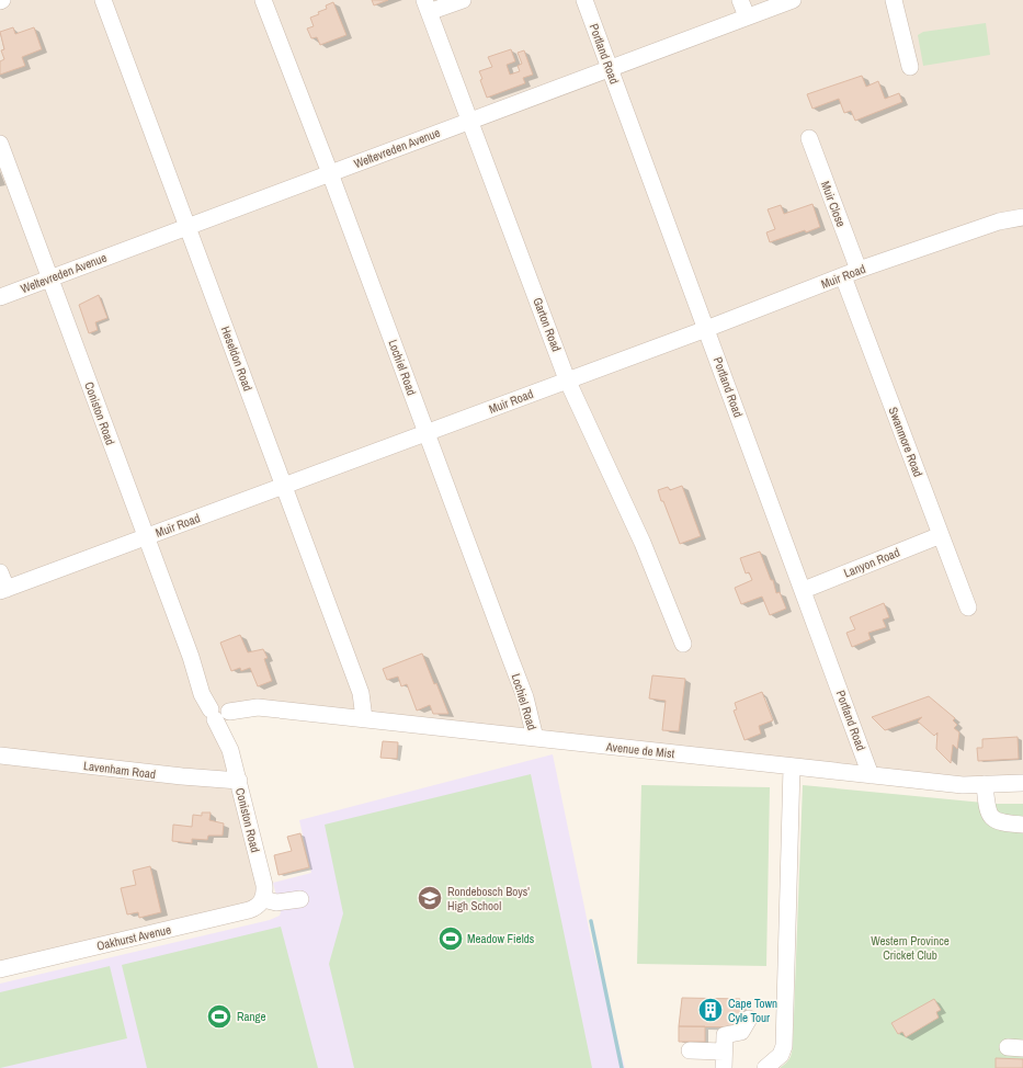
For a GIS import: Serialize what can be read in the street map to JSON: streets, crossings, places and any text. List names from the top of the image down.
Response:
{
  "streets": {
    "street": [
      "Portland Road",
      "Weltevreden Avenue",
      "Muir Close",
      "Muir Road",
      "Garton Road",
      "Heseldon Road",
      "Lochiel Road",
      "Coniston Road",
      "Swanmore Road",
      "Lanyon Road",
      "Avenue de Mist",
      "Lavenham Road",
      "Oakhurst Avenue"
    ]
  },
  "crossings": [
    ["Portland Road", "Weltevreden Avenue"],
    ["Portland Road", "Muir Road"],
    ["Portland Road", "Lanyon Road"],
    ["Portland Road", "Avenue de Mist"],
    ["Weltevreden Avenue", "Garton Road"],
    ["Weltevreden Avenue", "Heseldon Road"],
    ["Weltevreden Avenue", "Lochiel Road"],
    ["Weltevreden Avenue", "Coniston Road"],
    ["Muir Close", "Muir Road"],
    ["Muir Road", "Garton Road"],
    ["Muir Road", "Heseldon Road"],
    ["Muir Road", "Lochiel Road"],
    ["Muir Road", "Coniston Road"],
    ["Muir Road", "Swanmore Road"],
    ["Heseldon Road", "Avenue de Mist"],
    ["Lochiel Road", "Avenue de Mist"],
    ["Coniston Road", "Avenue de Mist"],
    ["Coniston Road", "Lavenham Road"],
    ["Coniston Road", "Oakhurst Avenue"],
    ["Swanmore Road", "Lanyon Road"]
  ],
  "parks": ["Western Province Cricket Club"],
  "places": {
    "school or university": ["Rondebosch Boys' High School"],
    "sports": ["Meadow Fields", "Range"],
    "building": ["Cape Town Cyle Tour"]
  }
}
